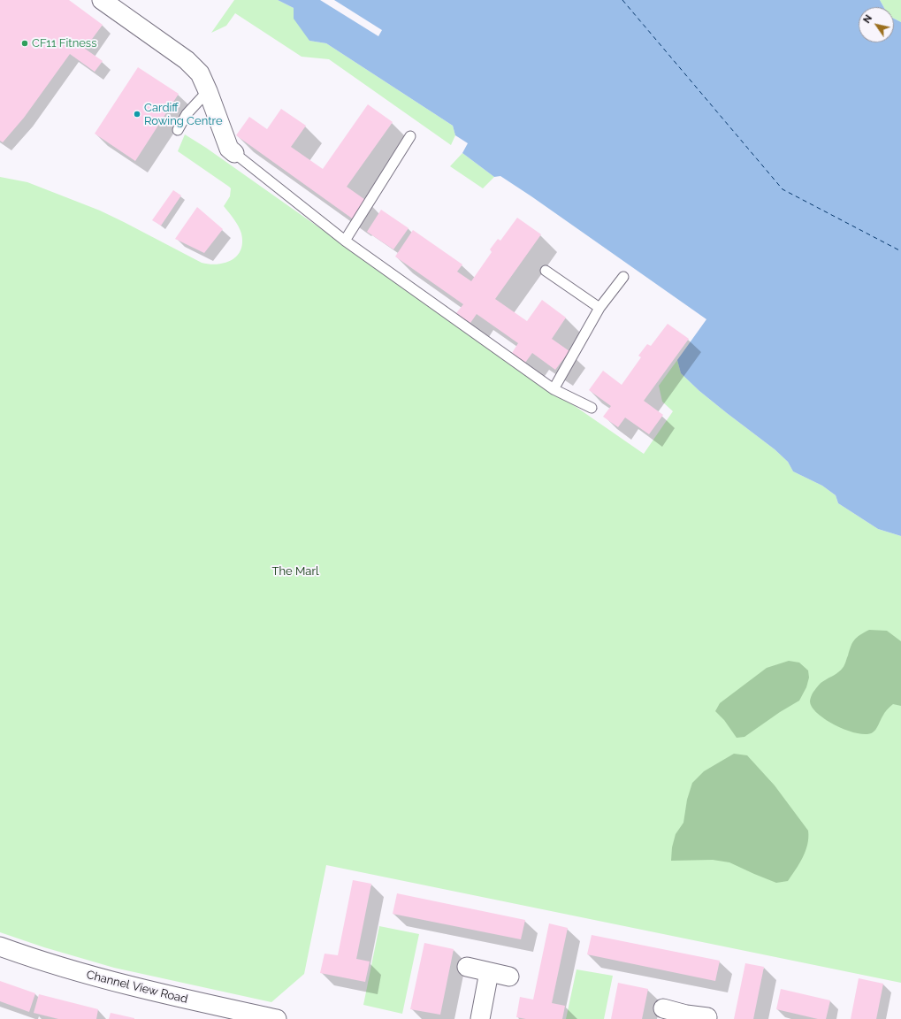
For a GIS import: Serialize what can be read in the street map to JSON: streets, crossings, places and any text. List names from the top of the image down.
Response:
{
  "streets": {
    "street": ["Channel View Road"]
  },
  "parks": ["The Marl"],
  "places": ["CF11 Fitness", "Cardiff Rowing Centre"],
  "north": "top left"
}
